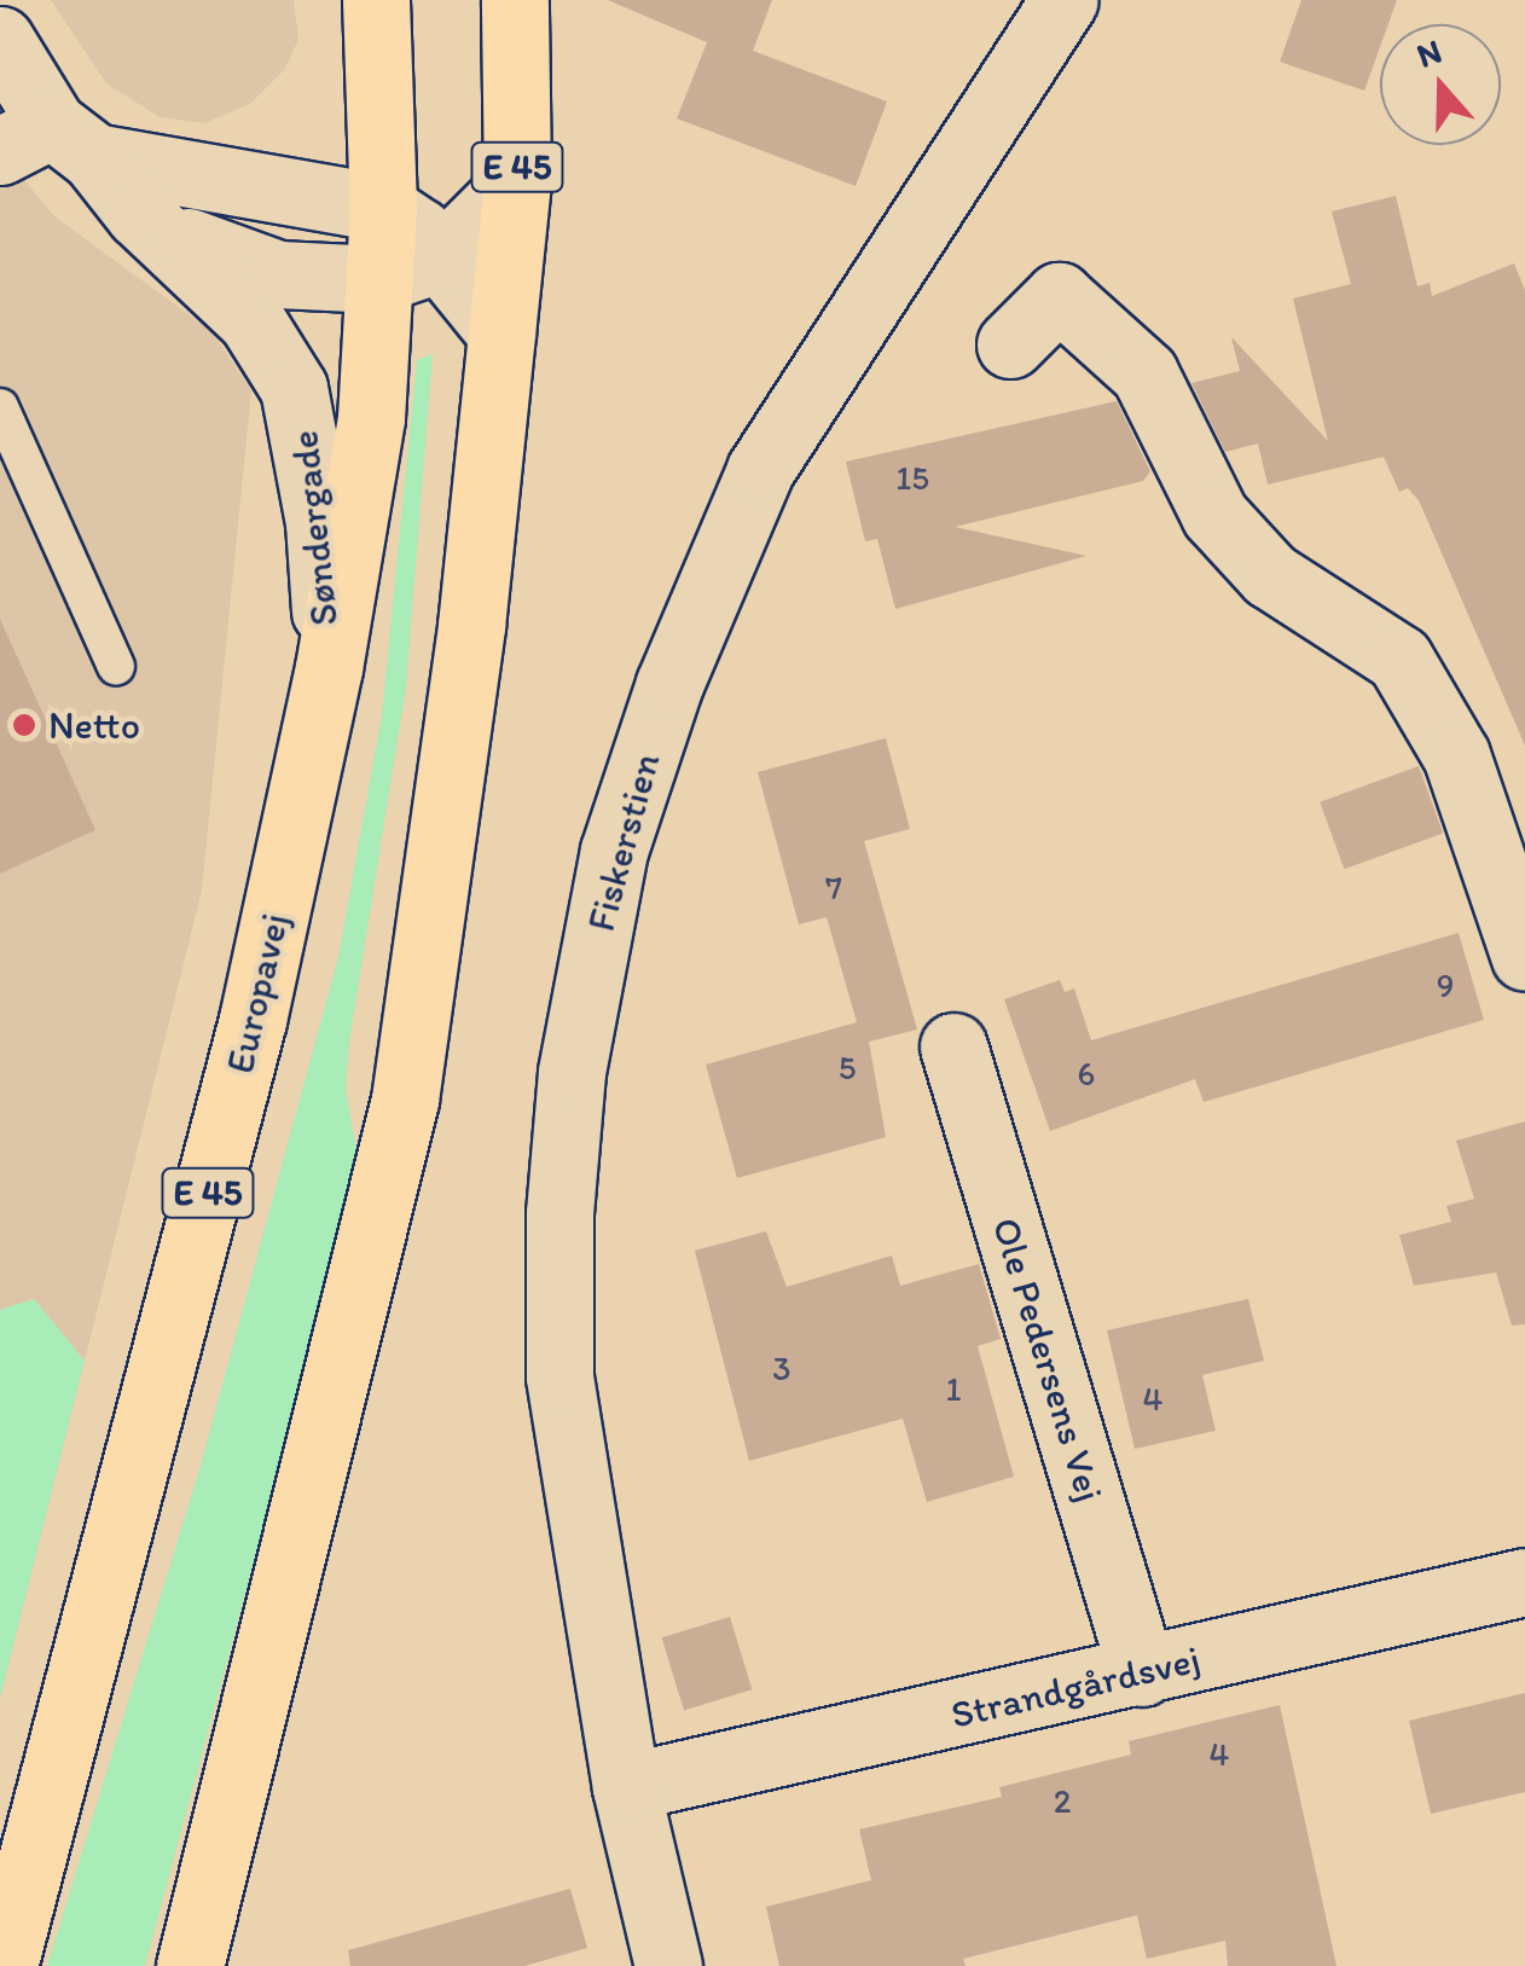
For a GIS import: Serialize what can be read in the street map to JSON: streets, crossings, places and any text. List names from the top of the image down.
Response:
{
  "streets": {
    "main road": ["E 45", "Europavej"],
    "street": [
      "Søndergade",
      "Fiskerstien",
      "Ole Pedersens Vej",
      "Strandgårdsvej"
    ]
  },
  "crossings": [
    ["E 45", "Søndergade"],
    ["Søndergade", "Europavej"],
    ["Fiskerstien", "Strandgårdsvej"],
    ["Ole Pedersens Vej", "Strandgårdsvej"]
  ],
  "places": ["Netto"],
  "house_numbers": [
    "15",
    "7",
    "9",
    "5",
    "6",
    "3",
    "1",
    "4",
    "4",
    "2"
  ],
  "north": "top"
}
